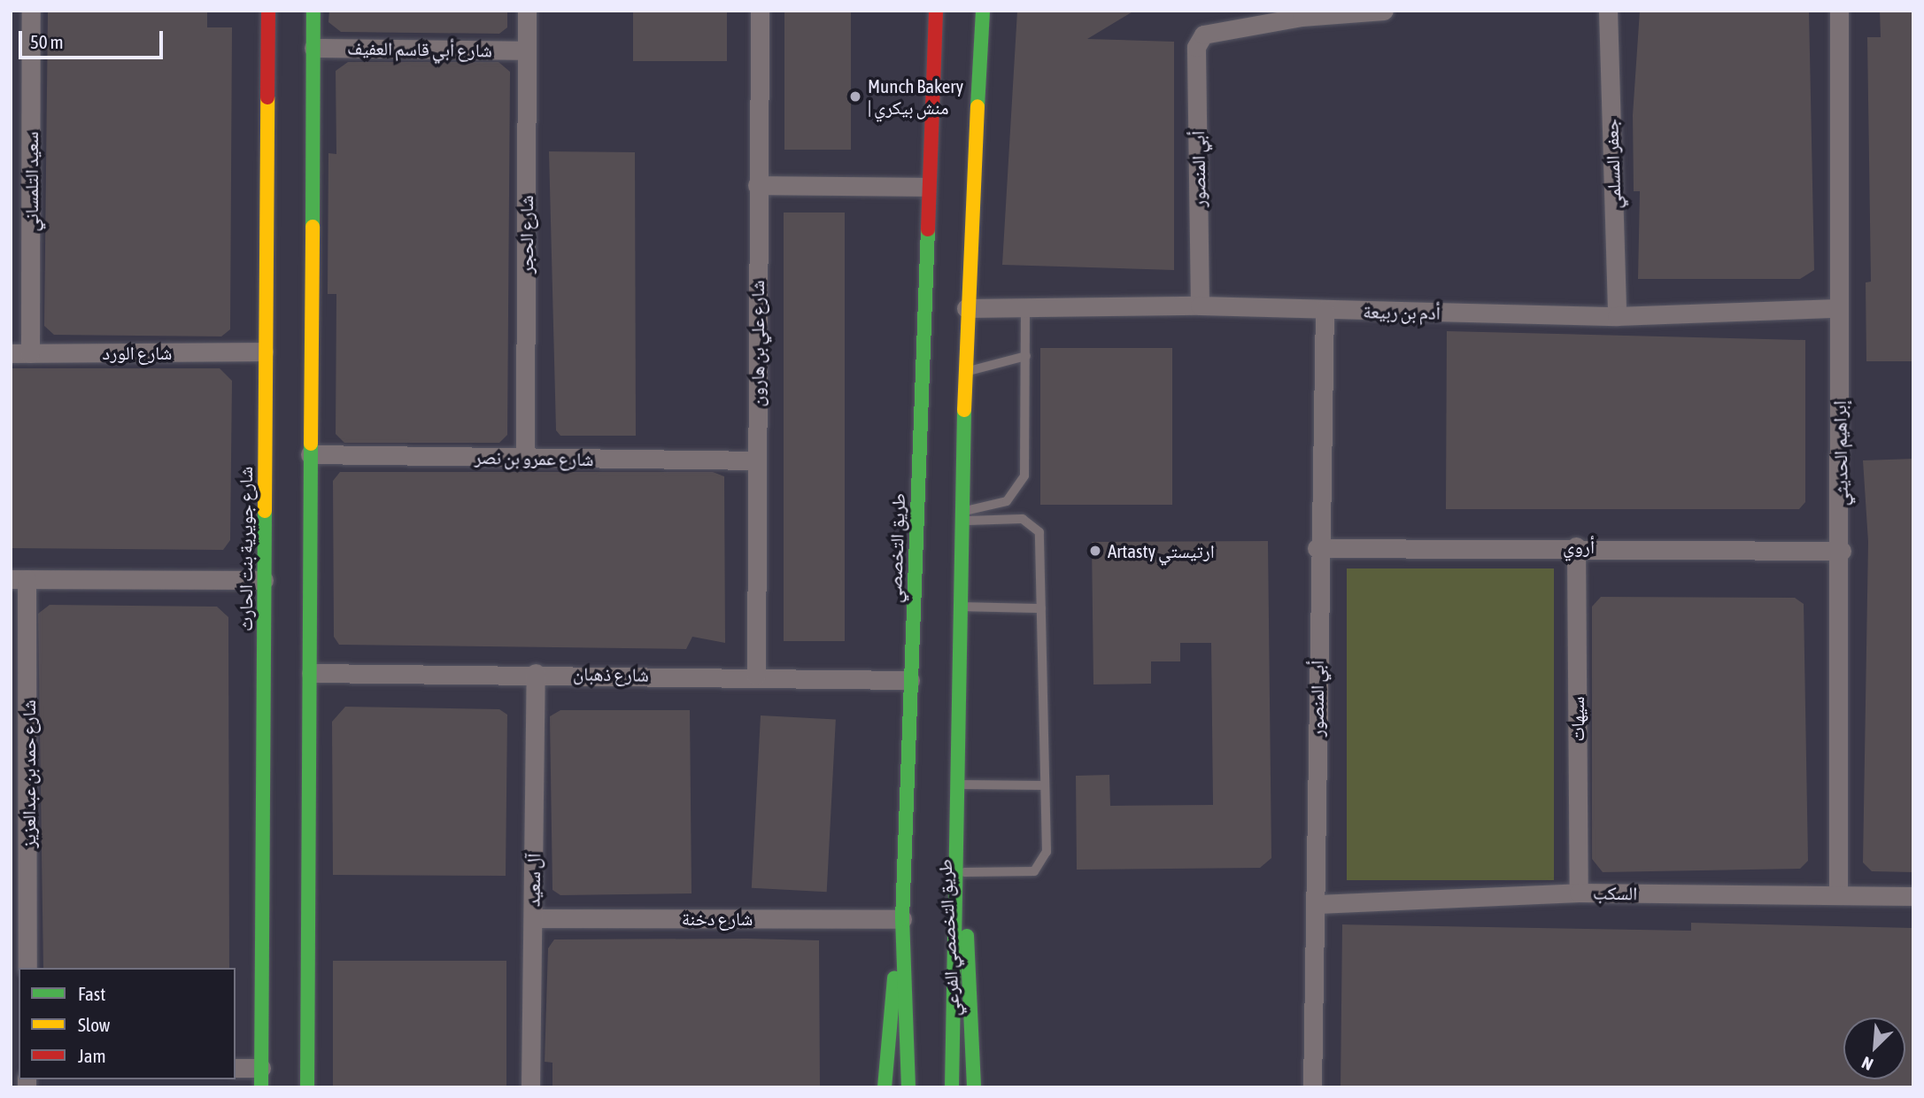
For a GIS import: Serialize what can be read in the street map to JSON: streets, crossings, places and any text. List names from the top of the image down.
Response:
{
  "streets": {
    "street": [
      "شارع أبي قاسم العفيف",
      "جعفر المسلمي",
      "أبي المنصور",
      "سعيد التلمساني",
      "شارع الحجر",
      "أدم بن ربيعة",
      "شارع علي بن هارون",
      "شارع الورد",
      "إبراهيم الحديثي",
      "شارع عمرو بن نصر",
      "أروي",
      "طريق التخصصي",
      "شارع جويرية بنت الحارث",
      "شارع ذهبان",
      "سيهات",
      "شارع حمد بن عبدالعزيز",
      "آل سعيد",
      "السكب",
      "شارع دخنة",
      "طريق التخصصي الفرعي"
    ]
  },
  "crossings": [
    ["شارع أبي قاسم العفيف", "شارع الحجر"],
    ["جعفر المسلمي", "أدم بن ربيعة"],
    ["أبي المنصور", "أدم بن ربيعة"],
    ["أبي المنصور", "أروي"],
    ["أبي المنصور", "السكب"],
    ["سعيد التلمساني", "شارع الورد"],
    ["شارع الحجر", "شارع عمرو بن نصر"],
    ["أدم بن ربيعة", "إبراهيم الحديثي"],
    ["شارع علي بن هارون", "شارع عمرو بن نصر"],
    ["شارع علي بن هارون", "شارع ذهبان"],
    ["شارع الورد", "شارع جويرية بنت الحارث"],
    ["إبراهيم الحديثي", "أروي"],
    ["إبراهيم الحديثي", "السكب"],
    ["أروي", "سيهات"],
    ["طريق التخصصي", "شارع ذهبان"],
    ["طريق التخصصي", "شارع دخنة"],
    ["شارع ذهبان", "آل سعيد"],
    ["سيهات", "السكب"],
    ["آل سعيد", "شارع دخنة"]
  ],
  "places": ["Munch Bakery | منش بيكري", "Artasty ارتيستي"],
  "legend": ["Fast", "Slow", "Jam"],
  "scale_bar": "50 m",
  "north": "bottom left"
}
